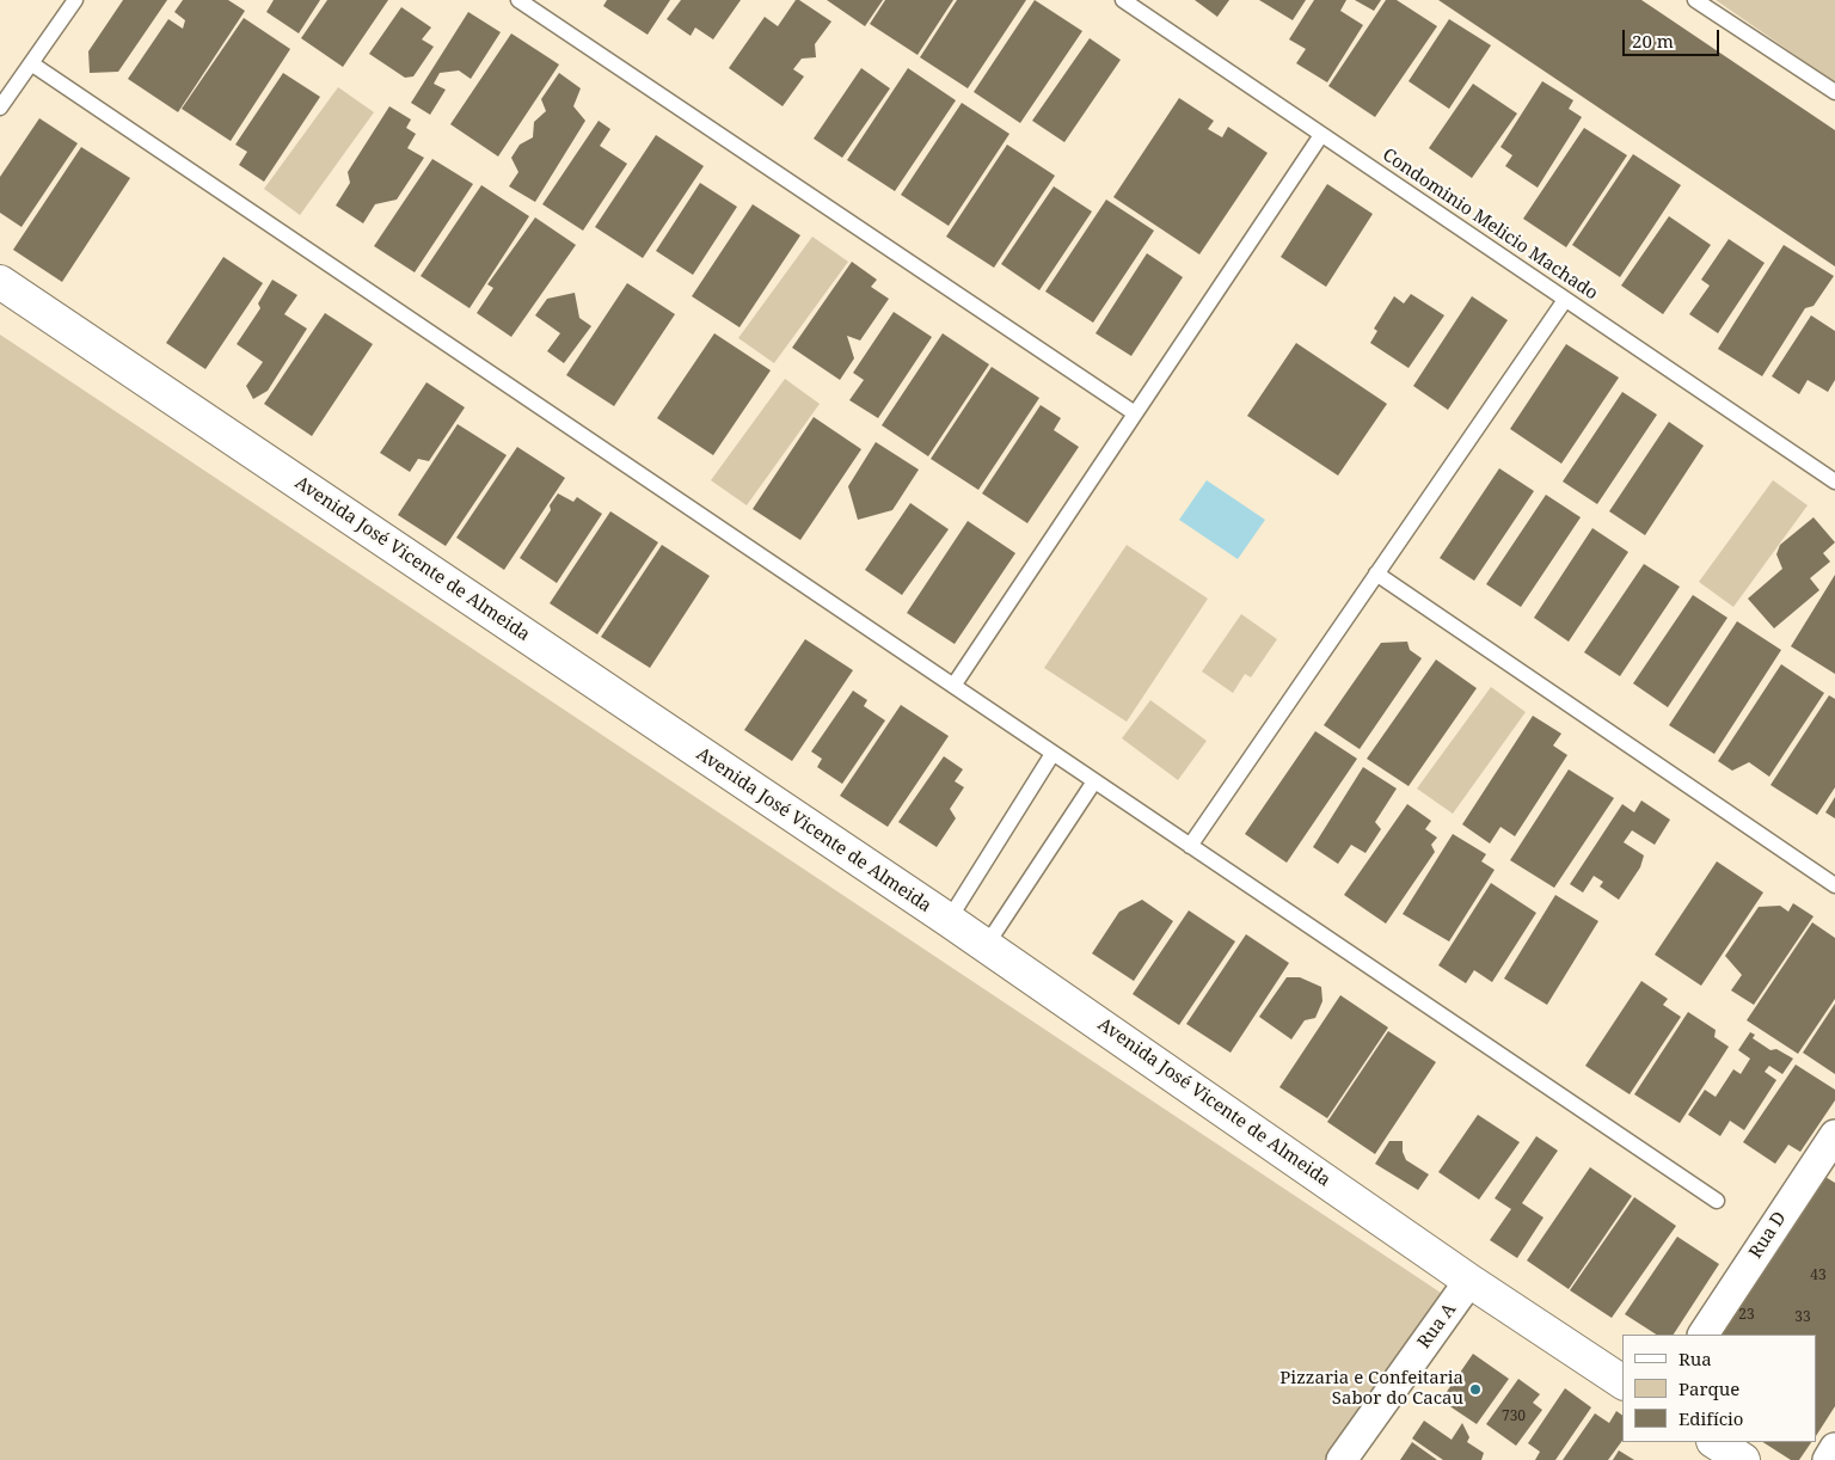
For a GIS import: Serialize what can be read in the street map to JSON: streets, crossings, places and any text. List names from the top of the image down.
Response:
{
  "streets": {
    "street": ["Avenida José Vicente de Almeida", "Rua D", "Rua A"],
    "lane": ["Condominio Melicio Machado"]
  },
  "crossings": [
    ["Avenida José Vicente de Almeida", "Rua A"]
  ],
  "places": ["Pizzaria e Confeitaria Sabor do Cacau"],
  "house_numbers": [
    "43",
    "23",
    "33",
    "730"
  ],
  "legend": ["Rua", "Parque", "Edifício"],
  "scale_bar": "20 m"
}
